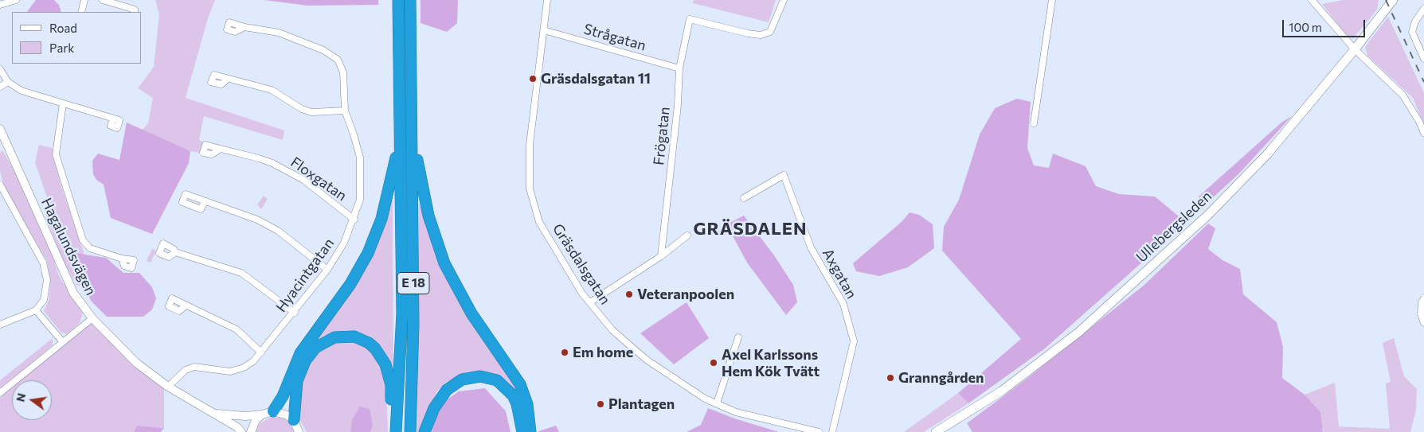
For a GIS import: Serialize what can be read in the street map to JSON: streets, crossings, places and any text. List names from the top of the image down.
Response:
{
  "streets": {
    "highway": ["E 18"],
    "main road": ["Ullebergsleden"],
    "street": [
      "Strågatan",
      "Frögatan",
      "Floxgatan",
      "Hagalundsvägen",
      "Gräsdalsgatan",
      "Axgatan",
      "Hyacintgatan"
    ]
  },
  "crossings": [
    ["Strågatan", "Frögatan"],
    ["Strågatan", "Gräsdalsgatan"],
    ["Floxgatan", "Hyacintgatan"],
    ["Hagalundsvägen", "Hyacintgatan"]
  ],
  "districts": ["GRÄSDALEN"],
  "places": [
    "Gräsdalsgatan 11",
    "Veteranpoolen",
    "Em home",
    "Axel Karlssons Hem Kök Tvätt",
    "Granngården",
    "Plantagen"
  ],
  "legend": ["Road", "Park"],
  "scale_bar": "100 m",
  "north": "left"
}
